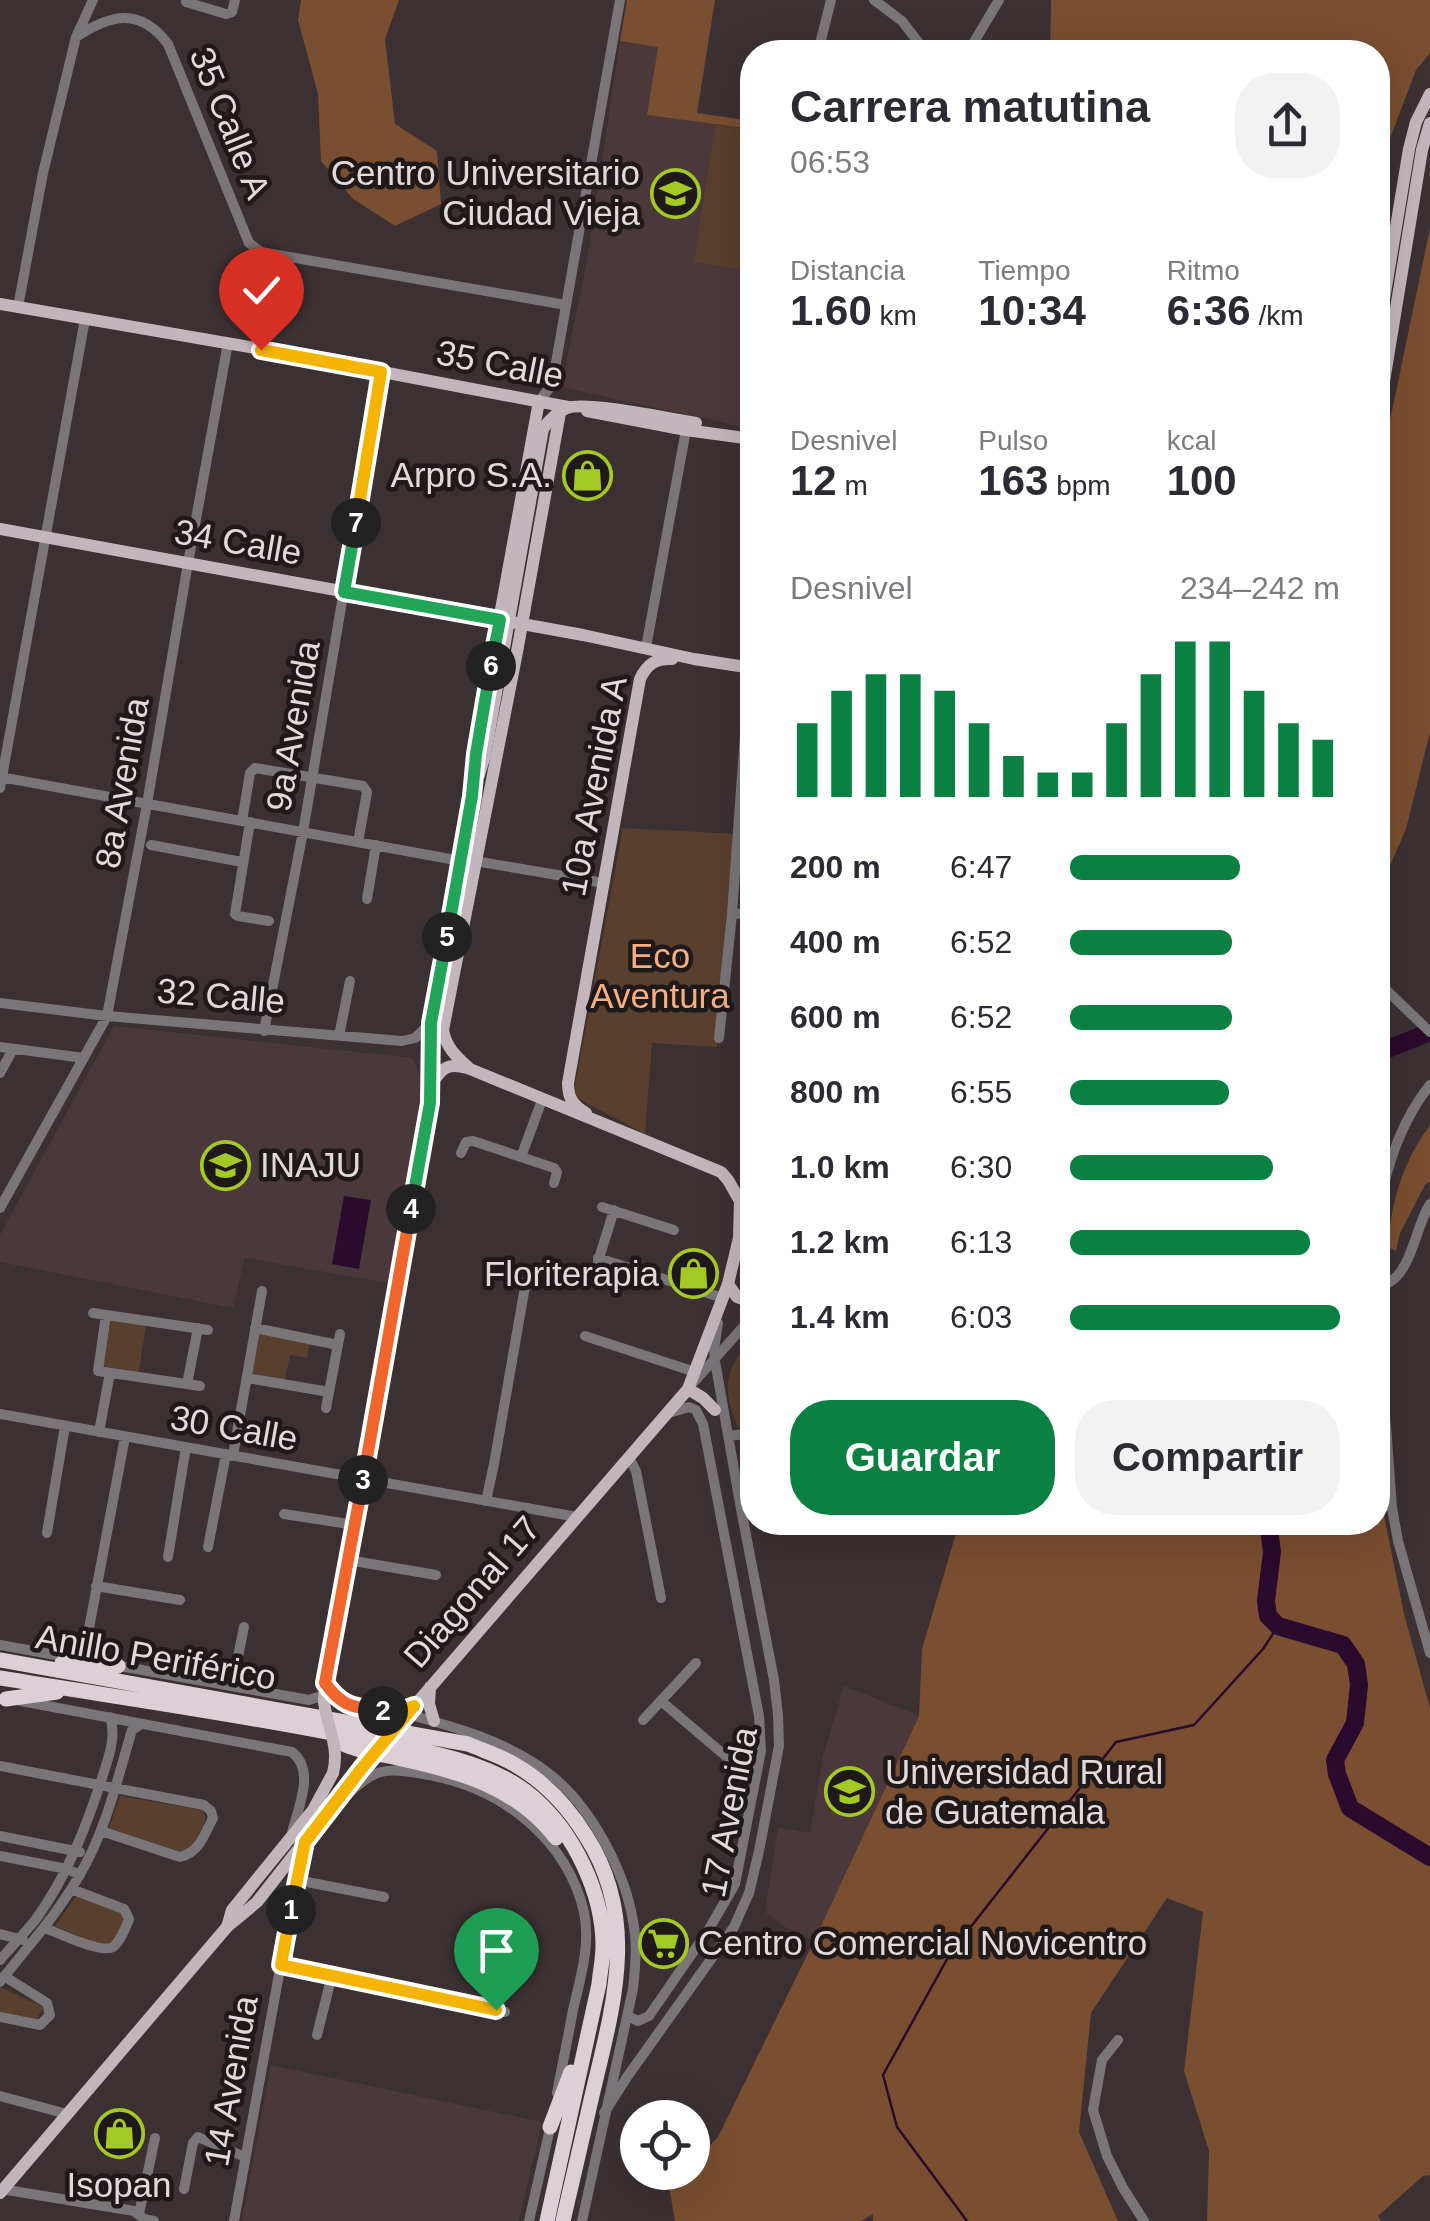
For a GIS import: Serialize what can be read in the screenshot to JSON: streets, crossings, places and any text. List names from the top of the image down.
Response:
{
  "streets": {
    "highway": ["Anillo Periférico"],
    "main road": [
      "35 Calle",
      "34 Calle",
      "10a Avenida A",
      "Diagonal 17",
      "17 Avenida"
    ],
    "street": [
      "35 Calle A",
      "9a Avenida",
      "8a Avenida",
      "32 Calle",
      "30 Calle",
      "14 Avenida"
    ]
  },
  "crossings": [
    ["35 Calle", "9a Avenida"],
    ["35 Calle", "8a Avenida"],
    ["35 Calle", "10a Avenida A"],
    ["34 Calle", "9a Avenida"],
    ["34 Calle", "8a Avenida"],
    ["34 Calle", "10a Avenida A"],
    ["9a Avenida", "32 Calle"],
    ["8a Avenida", "32 Calle"],
    ["10a Avenida A", "17 Avenida"],
    ["30 Calle", "Diagonal 17"],
    ["Diagonal 17", "17 Avenida"],
    ["Diagonal 17", "14 Avenida"]
  ],
  "parks": ["Eco Aventura"],
  "places": {
    "school or university": ["Centro Universitario Ciudad Vieja", "INAJU", "Universidad Rural de Guatemala"],
    "shop": ["Arpro S.A.", "Floriterapia", "Isopan"],
    "supermarket": ["Centro Comercial Novicentro"]
  },
  "page": {
    "heading": ["Carrera matutina", "06:53"],
    "stats": [
      ["Distancia", "1.60 km"],
      ["Tiempo", "10:34"],
      ["Ritmo", "6:36 /km"],
      ["Desnivel", "12 m"],
      ["Pulso", "163 bpm"],
      ["kcal", "100"]
    ],
    "pins": [
      "7",
      "6",
      "5",
      "4",
      "3",
      "2",
      "1"
    ],
    "chart": ["Desnivel", "234–242 m"],
    "list": [
      {
        "name": "200 m",
        "note": "6:47"
      },
      {
        "name": "400 m",
        "note": "6:52"
      },
      {
        "name": "600 m",
        "note": "6:52"
      },
      {
        "name": "800 m",
        "note": "6:55"
      },
      {
        "name": "1.0 km",
        "note": "6:30"
      },
      {
        "name": "1.2 km",
        "note": "6:13"
      },
      {
        "name": "1.4 km",
        "note": "6:03"
      }
    ],
    "buttons": ["Guardar", "Compartir"]
  }
}
